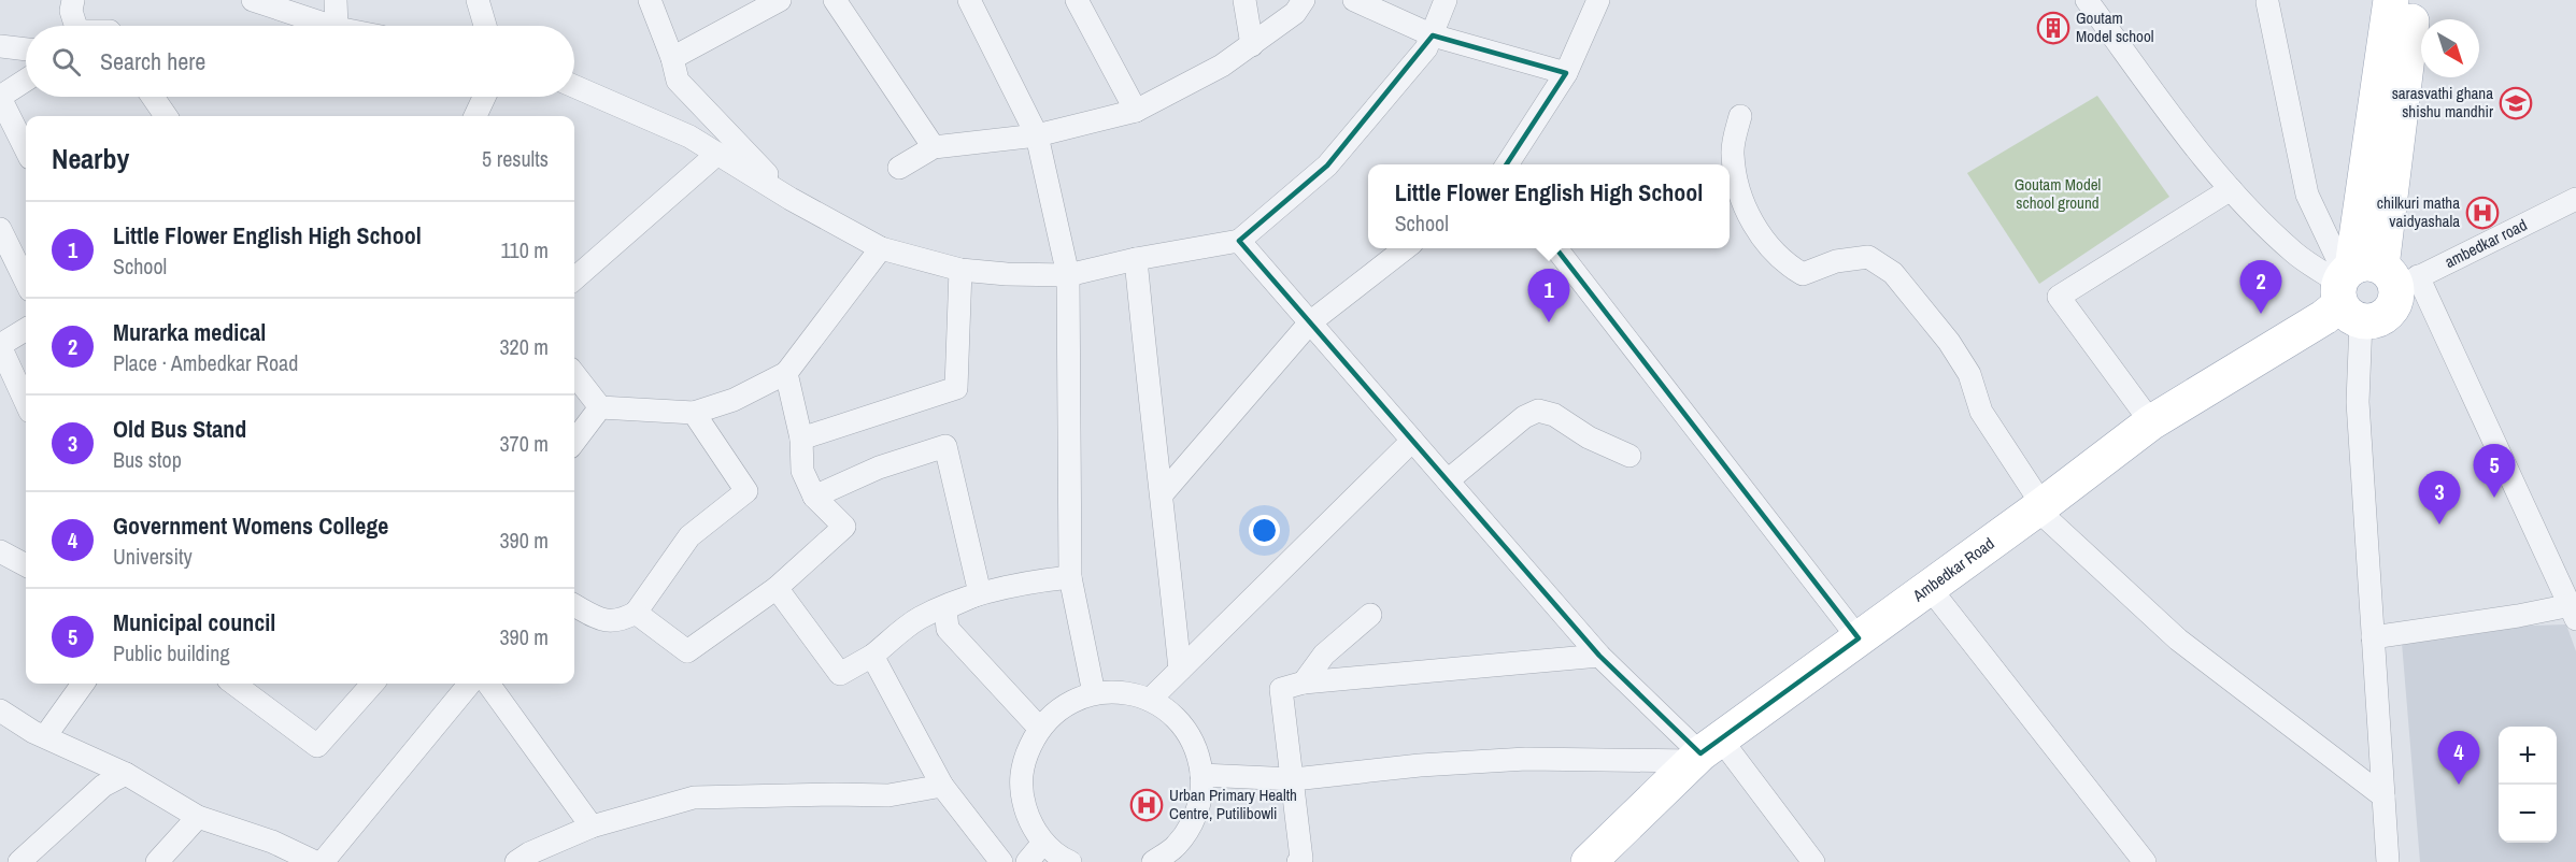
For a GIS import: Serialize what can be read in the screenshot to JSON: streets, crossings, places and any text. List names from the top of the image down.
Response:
{
  "streets": {
    "main road": ["Ambedkar Road"],
    "street": ["ambedkar road"]
  },
  "crossings": [
    ["ambedkar road", "Ambedkar Road"]
  ],
  "parks": ["Goutam Model school ground"],
  "places": {
    "building": ["Goutam Model school"],
    "school or university": ["sarasvathi ghana shishu mandhir"],
    "hospital": ["chilkuri matha vaidyashala", "Urban Primary Health Centre, Putilibowli"]
  },
  "north": "bottom right",
  "page": {
    "search": "Search here",
    "heading": ["Nearby", "5 results"],
    "popup": ["Little Flower English High School", "School"],
    "list": [
      {
        "mark": "1",
        "name": "Little Flower English High School",
        "note": "School",
        "value": "110 m"
      },
      {
        "mark": "2",
        "name": "Murarka medical",
        "note": "Place · Ambedkar Road",
        "value": "320 m"
      },
      {
        "mark": "3",
        "name": "Old Bus Stand",
        "note": "Bus stop",
        "value": "370 m"
      },
      {
        "mark": "4",
        "name": "Government Womens College",
        "note": "University",
        "value": "390 m"
      },
      {
        "mark": "5",
        "name": "Municipal council",
        "note": "Public building",
        "value": "390 m"
      }
    ],
    "pins": [
      "2",
      "1",
      "5",
      "3",
      "4"
    ],
    "map_buttons": ["+", "−"]
  }
}
